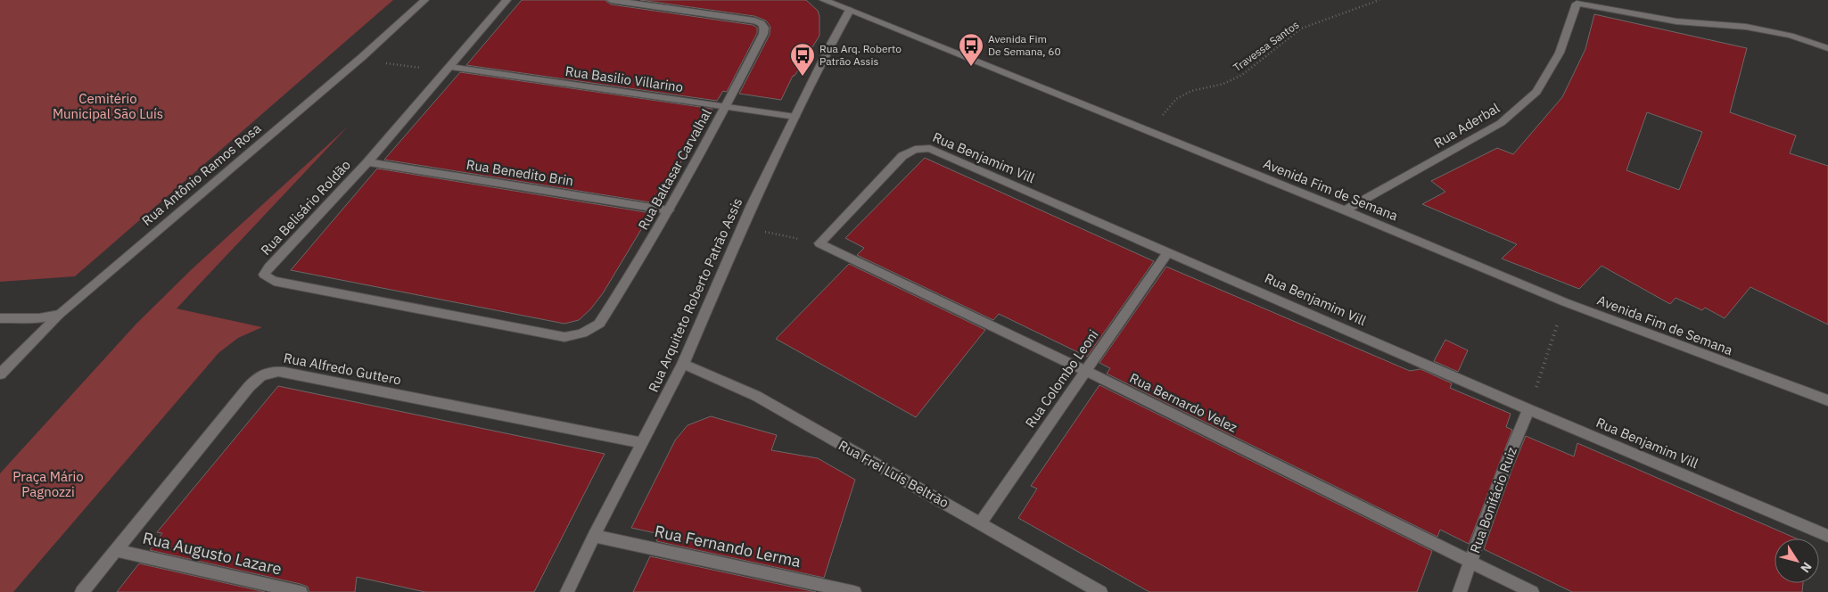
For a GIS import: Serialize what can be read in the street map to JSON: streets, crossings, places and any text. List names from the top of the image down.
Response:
{
  "streets": {
    "street": [
      "Rua Basilio Villarino",
      "Rua Aderbal",
      "Rua Benjamim Vill",
      "Rua Baltasar Carvalhal",
      "Rua Benedito Brin",
      "Rua Antônio Ramos Rosa",
      "Avenida Fim de Semana",
      "Rua Belisário Roldão",
      "Rua Arquiteto Roberto Patrão Assis",
      "Rua Alfredo Guttero",
      "Rua Colombo Leoni",
      "Rua Bernardo Velez",
      "Rua Frei Luís Beltrão",
      "Rua Bonifácio Ruiz",
      "Rua Fernando Lerma",
      "Rua Augusto Lazare"
    ],
    "path": ["Travessa Santos"]
  },
  "crossings": [
    ["Travessa Santos", "Avenida Fim de Semana"],
    ["Rua Basilio Villarino", "Rua Baltasar Carvalhal"],
    ["Rua Basilio Villarino", "Rua Belisário Roldão"],
    ["Rua Basilio Villarino", "Rua Arquiteto Roberto Patrão Assis"],
    ["Rua Aderbal", "Avenida Fim de Semana"],
    ["Rua Benjamim Vill", "Rua Colombo Leoni"],
    ["Rua Benjamim Vill", "Rua Bernardo Velez"],
    ["Rua Benjamim Vill", "Rua Bonifácio Ruiz"],
    ["Rua Baltasar Carvalhal", "Rua Benedito Brin"],
    ["Rua Baltasar Carvalhal", "Rua Belisário Roldão"],
    ["Rua Benedito Brin", "Rua Belisário Roldão"],
    ["Avenida Fim de Semana", "Rua Arquiteto Roberto Patrão Assis"],
    ["Rua Arquiteto Roberto Patrão Assis", "Rua Alfredo Guttero"],
    ["Rua Arquiteto Roberto Patrão Assis", "Rua Frei Luís Beltrão"],
    ["Rua Arquiteto Roberto Patrão Assis", "Rua Fernando Lerma"],
    ["Rua Alfredo Guttero", "Rua Augusto Lazare"],
    ["Rua Colombo Leoni", "Rua Bernardo Velez"],
    ["Rua Colombo Leoni", "Rua Frei Luís Beltrão"],
    ["Rua Bernardo Velez", "Rua Bonifácio Ruiz"]
  ],
  "parks": ["Cemitério Municipal São Luís", "Praça Mário Pagnozzi"],
  "places": {
    "bus stop": ["Avenida Fim De Semana, 60", "Rua Arq. Roberto Patrão Assis"]
  },
  "north": "bottom right"
}
